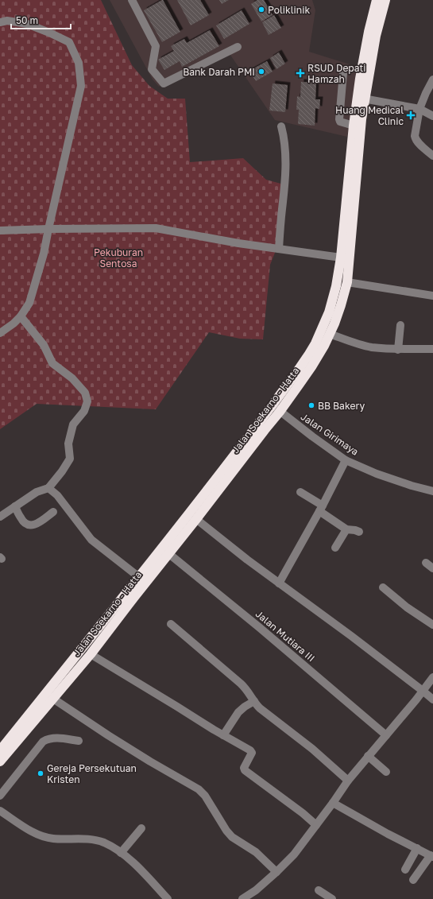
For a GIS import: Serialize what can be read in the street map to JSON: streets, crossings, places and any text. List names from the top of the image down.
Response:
{
  "streets": {
    "highway": ["Jalan Soekarno - Hatta"],
    "street": ["Jalan Girimaya", "Jalan Mutiara III"]
  },
  "crossings": [
    ["Jalan Soekarno - Hatta", "Jalan Girimaya"],
    ["Jalan Soekarno - Hatta", "Jalan Mutiara III"]
  ],
  "parks": ["Pekuburan Sentosa"],
  "places": {
    "other": [
      "Poliklinik",
      "Bank Darah PMI",
      "BB Bakery",
      "Gereja Persekutuan Kristen"
    ],
    "health": ["RSUD Depati Hamzah", "Huang Medical Clinic"]
  },
  "scale_bar": "50 m"
}
